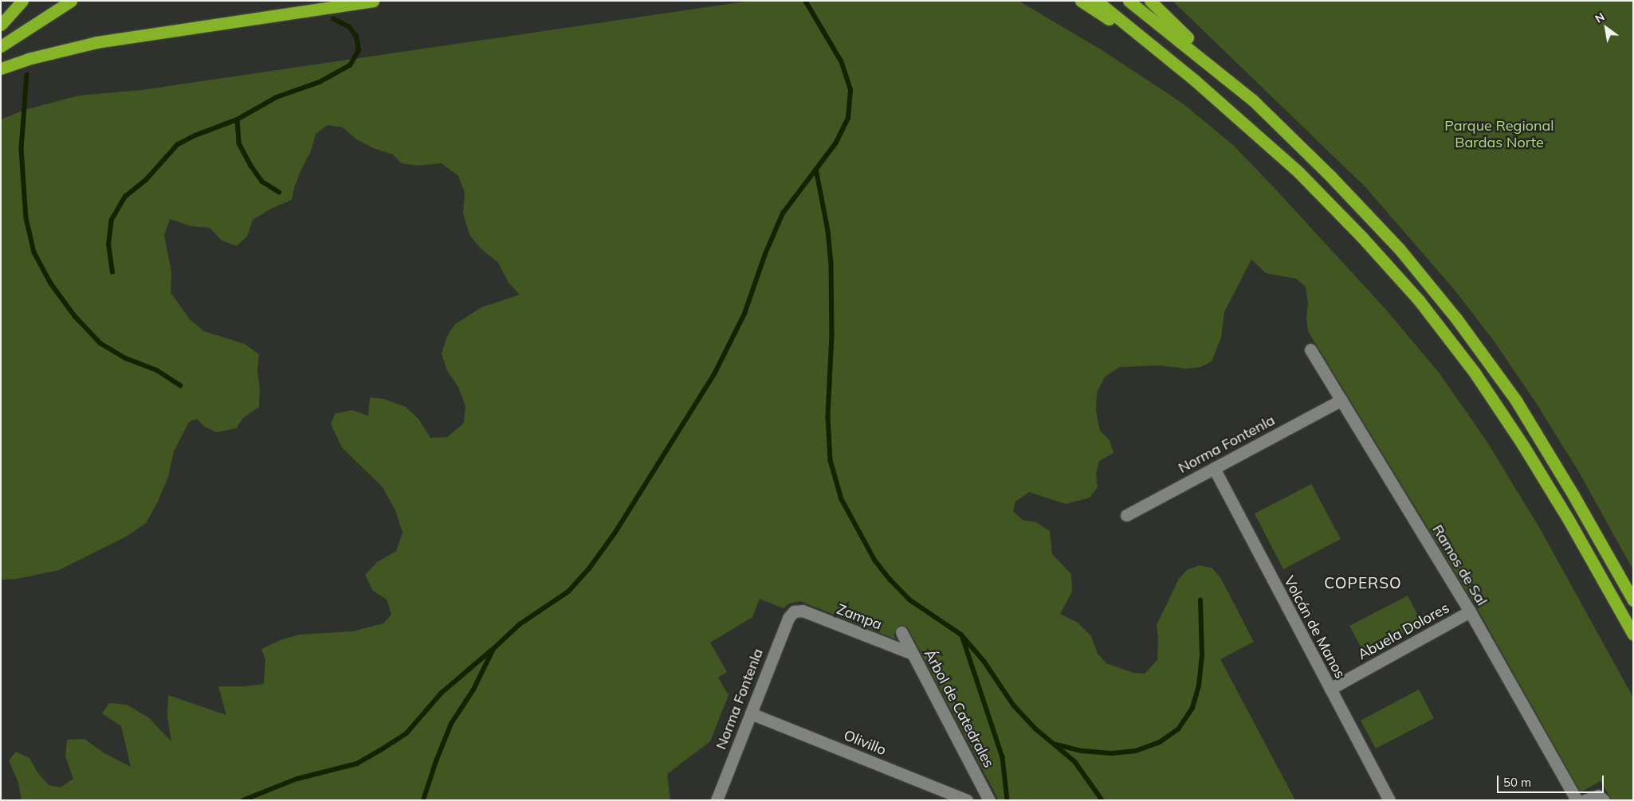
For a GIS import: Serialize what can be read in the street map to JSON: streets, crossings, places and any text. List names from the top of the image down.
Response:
{
  "streets": {
    "street": [
      "Norma Fontenla",
      "Ramos de Sal",
      "Zampa",
      "Volcán de Manos",
      "Abuela Dolores",
      "Árbol de Catedrales",
      "Olivillo"
    ]
  },
  "crossings": [
    ["Norma Fontenla", "Ramos de Sal"],
    ["Norma Fontenla", "Zampa"],
    ["Norma Fontenla", "Volcán de Manos"],
    ["Norma Fontenla", "Olivillo"],
    ["Ramos de Sal", "Abuela Dolores"],
    ["Zampa", "Árbol de Catedrales"],
    ["Volcán de Manos", "Abuela Dolores"]
  ],
  "districts": ["COPERSO"],
  "parks": ["Parque Regional Bardas Norte"],
  "scale_bar": "50 m",
  "north": "top left"
}
